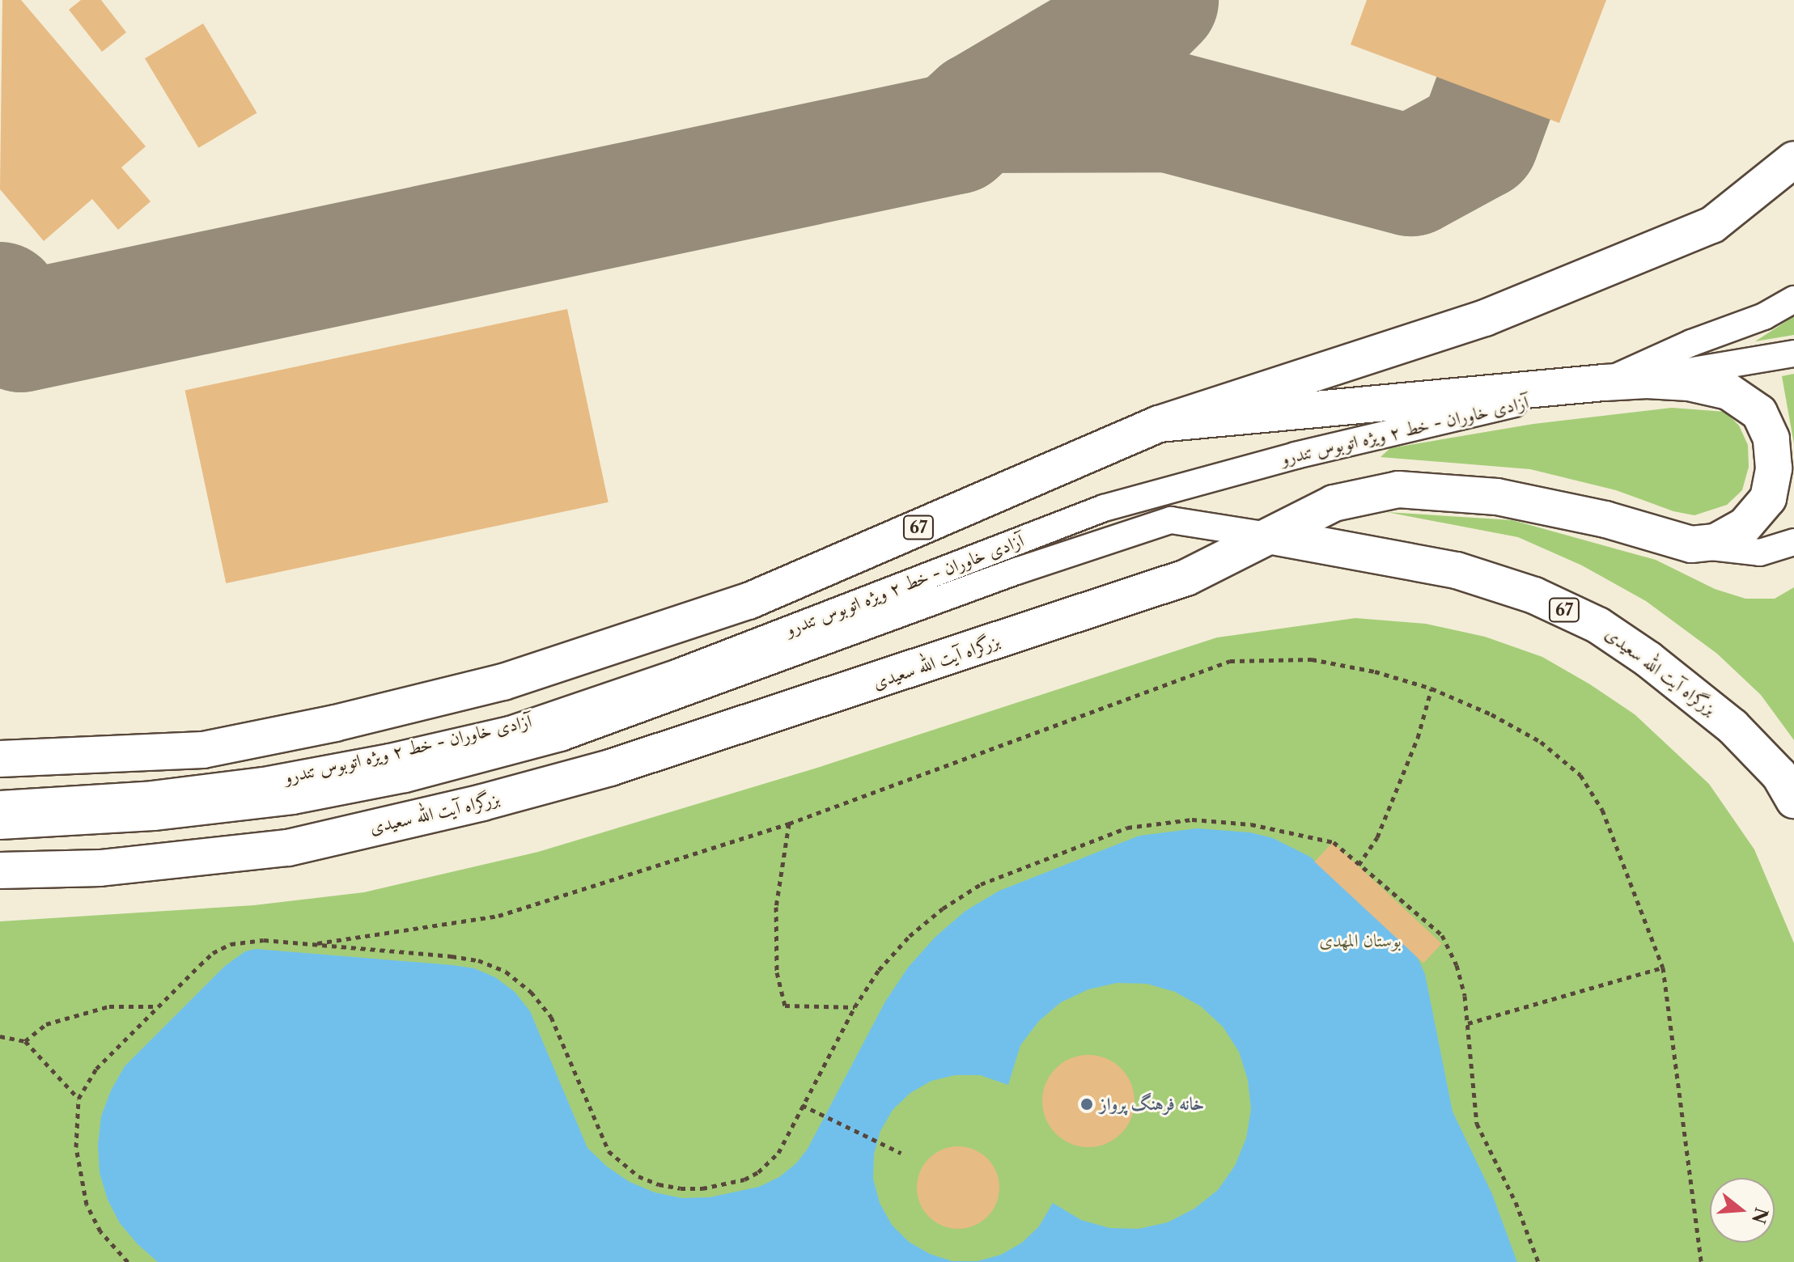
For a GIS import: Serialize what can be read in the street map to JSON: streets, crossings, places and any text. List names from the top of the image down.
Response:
{
  "streets": {
    "highway": ["67", "بزرگراه آیت الله سعیدی"],
    "lane": ["آزادی خاوران - خط ۲ ویژه اتوبوس تندرو"]
  },
  "crossings": [
    ["آزادی خاوران - خط ۲ ویژه اتوبوس تندرو", "بزرگراه آیت الله سعیدی"]
  ],
  "parks": ["بوستان المهدی"],
  "places": ["خانه فرهنگ پرواز"],
  "north": "right"
}
